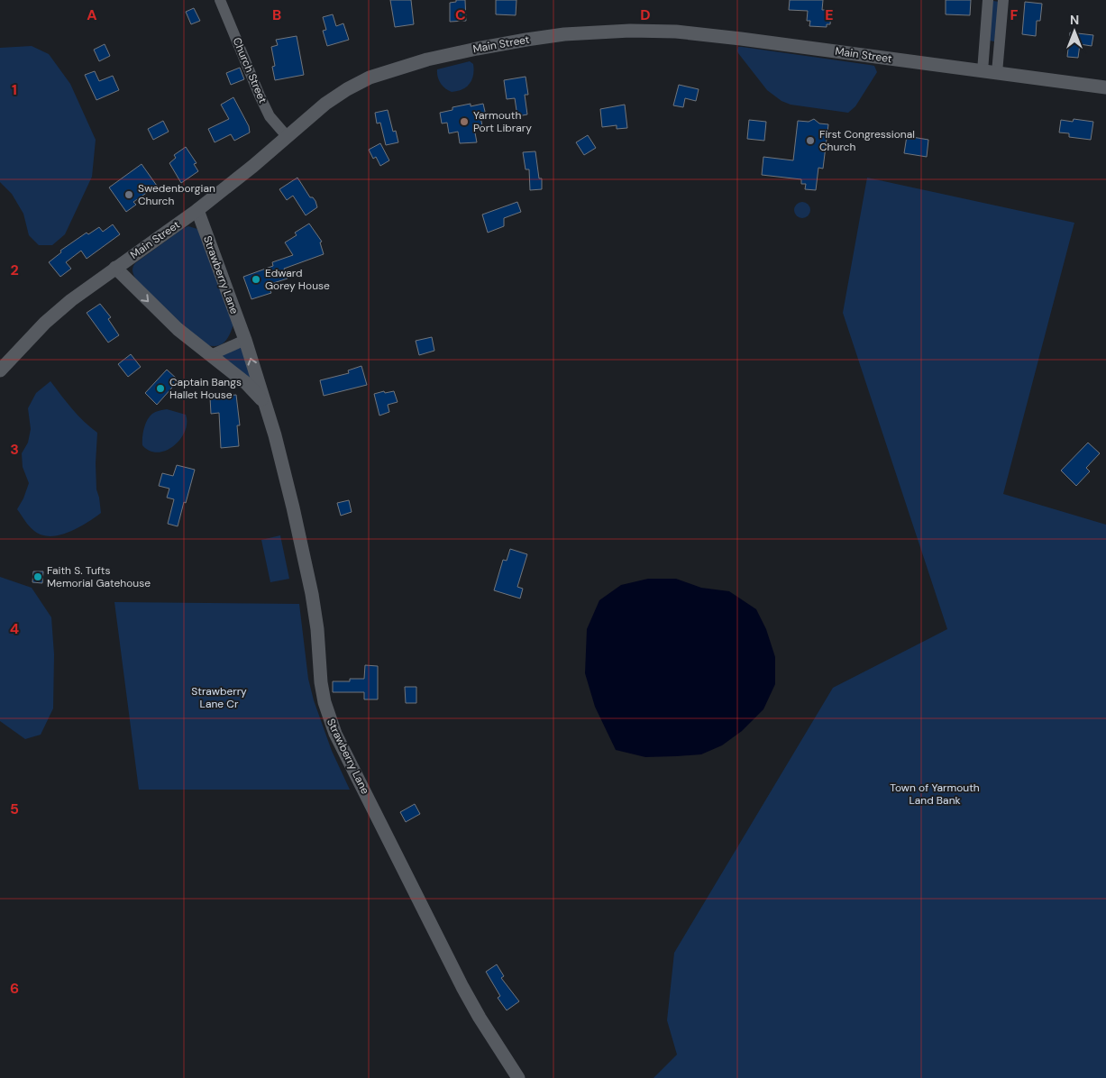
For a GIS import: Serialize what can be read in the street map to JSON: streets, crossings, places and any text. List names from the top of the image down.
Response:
{
  "streets": {
    "main road": ["Main Street", "Strawberry Lane"],
    "street": ["Church Street"]
  },
  "crossings": [
    ["Main Street", "Church Street"],
    ["Main Street", "Strawberry Lane"]
  ],
  "parks": ["Strawberry Lane Cr", "Town of Yarmouth Land Bank"],
  "places": [
    "Yarmouth Port Library",
    "First Congressional Church",
    "Swedenborgian Church",
    "Edward Gorey House",
    "Captain Bangs Hallet House",
    "Faith S. Tufts Memorial Gatehouse"
  ],
  "north": "top",
  "grid": {
    "columns": [
      "A",
      "B",
      "C",
      "D",
      "E",
      "F"
    ],
    "rows": [
      "1",
      "2",
      "3",
      "4",
      "5",
      "6"
    ]
  }
}
